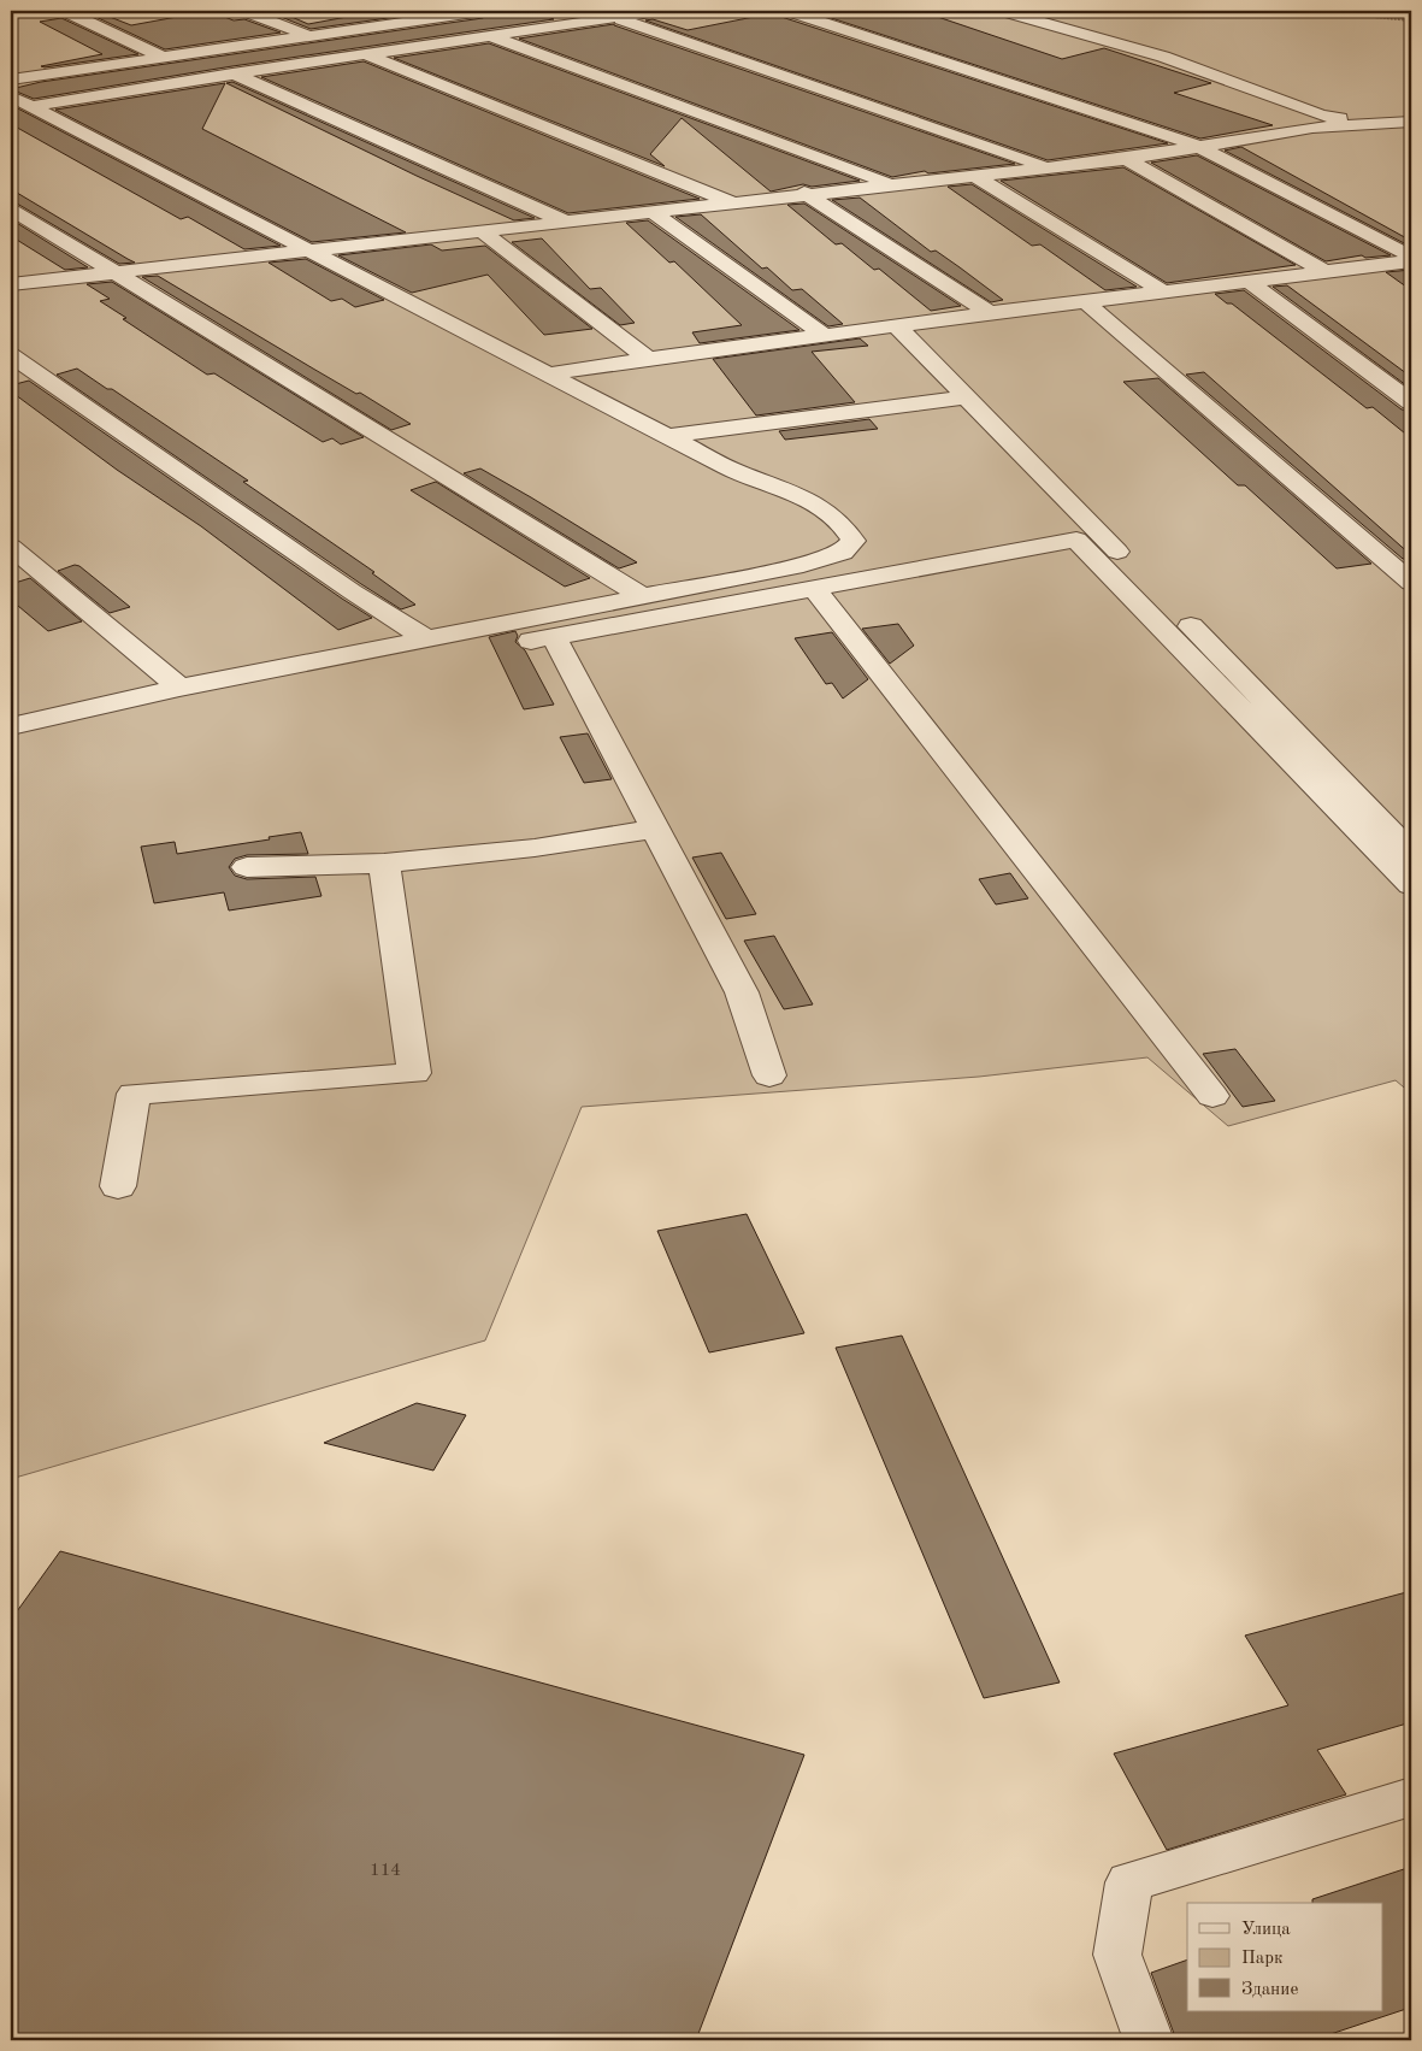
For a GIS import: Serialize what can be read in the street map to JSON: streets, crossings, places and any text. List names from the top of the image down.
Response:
{
  "house_numbers": ["114"],
  "legend": ["Улица", "Парк", "Здание"]
}
